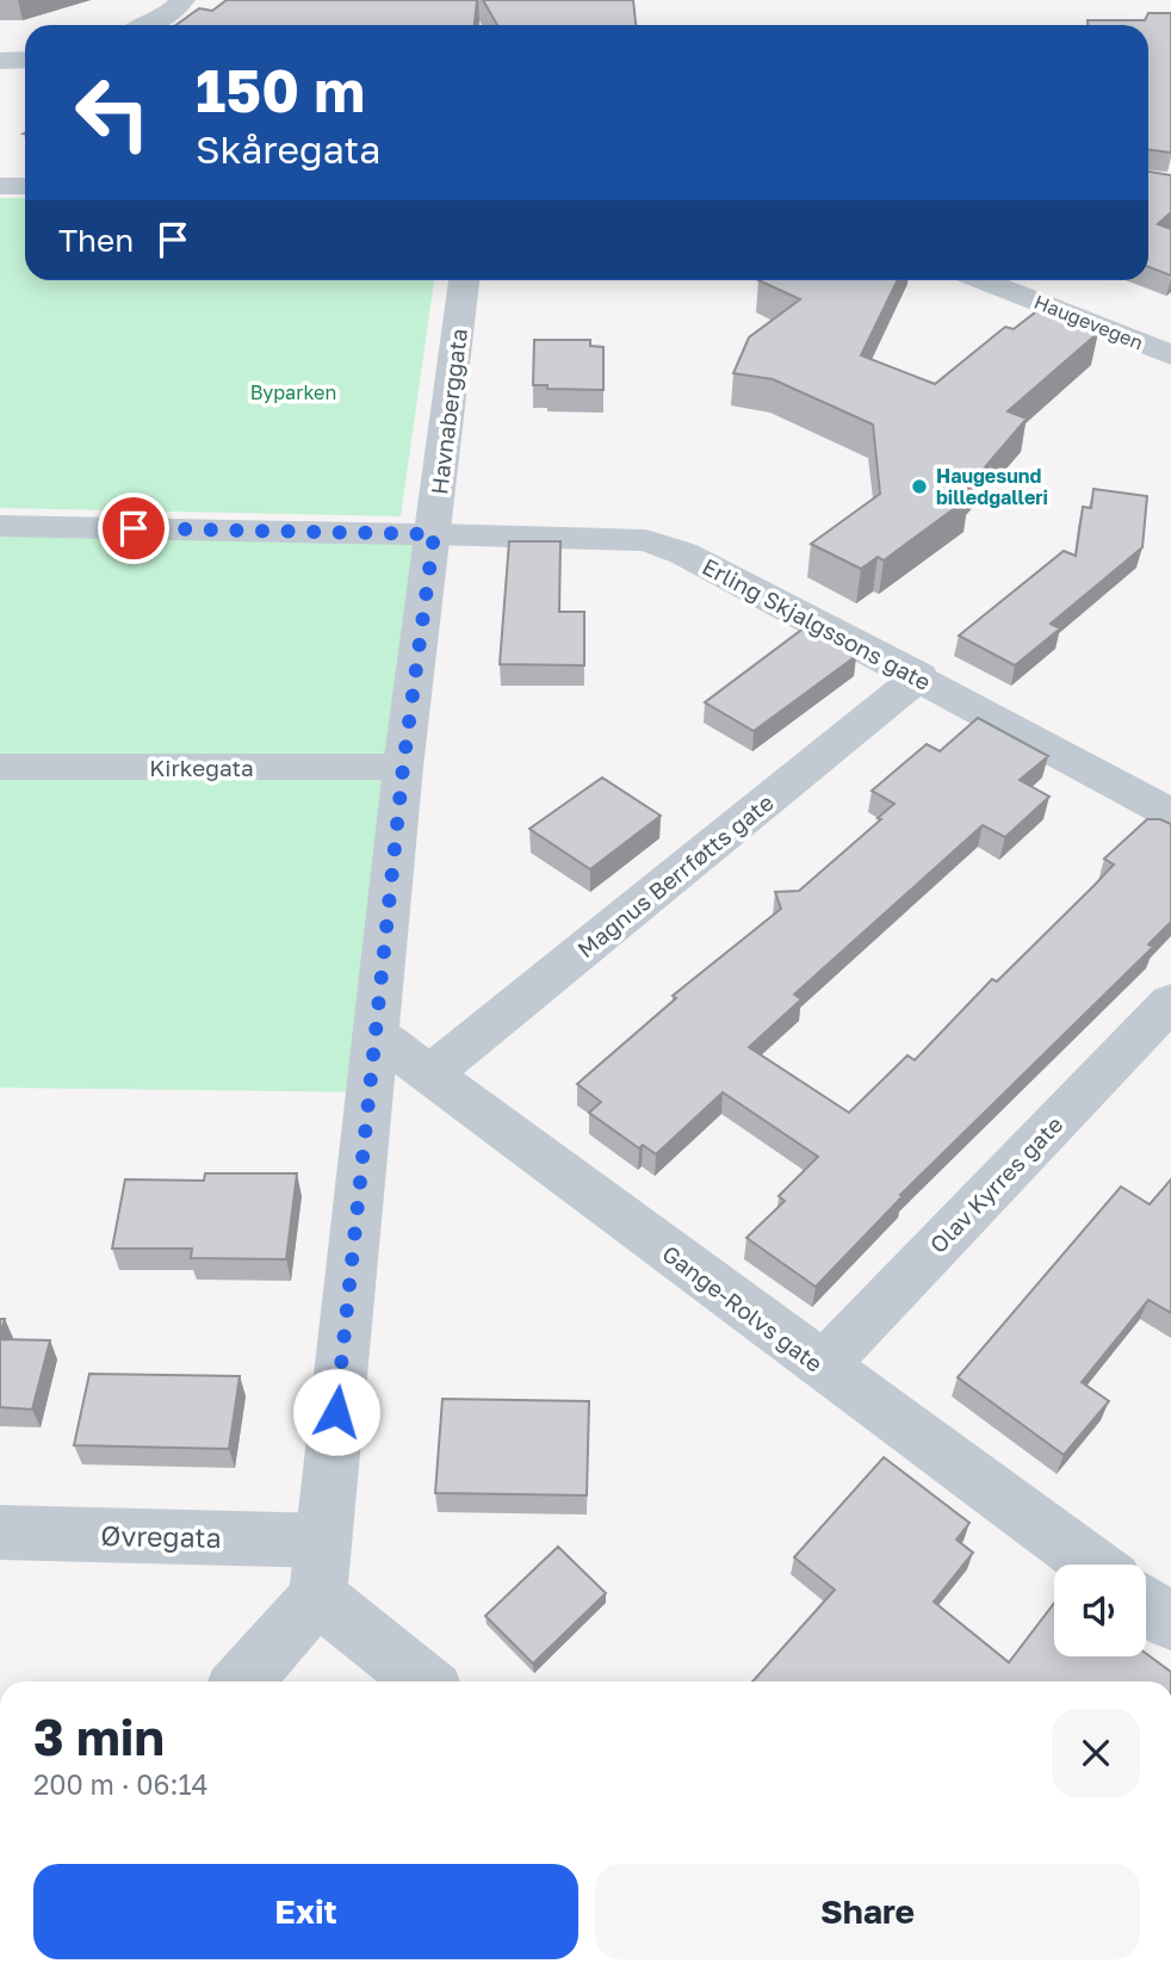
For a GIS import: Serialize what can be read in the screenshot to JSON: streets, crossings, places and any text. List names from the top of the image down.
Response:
{
  "streets": {
    "street": [
      "Haugevegen",
      "Havnaberggata",
      "Erling Skjalgssons gate",
      "Kirkegata",
      "Magnus Berrføtts gate",
      "Olav Kyrres gate",
      "Gange-Rolvs gate",
      "Øvregata"
    ]
  },
  "crossings": [
    ["Havnaberggata", "Erling Skjalgssons gate"],
    ["Havnaberggata", "Kirkegata"],
    ["Havnaberggata", "Gange-Rolvs gate"],
    ["Havnaberggata", "Øvregata"],
    ["Erling Skjalgssons gate", "Magnus Berrføtts gate"],
    ["Magnus Berrføtts gate", "Gange-Rolvs gate"],
    ["Olav Kyrres gate", "Gange-Rolvs gate"]
  ],
  "parks": ["Byparken"],
  "places": ["Haugesund billedgalleri"],
  "page": {
    "turn": ["150 m", "Skåregata"],
    "then": "Then",
    "heading": ["3 min", "200 m · 06:14"],
    "buttons": ["Exit", "Share"]
  }
}
